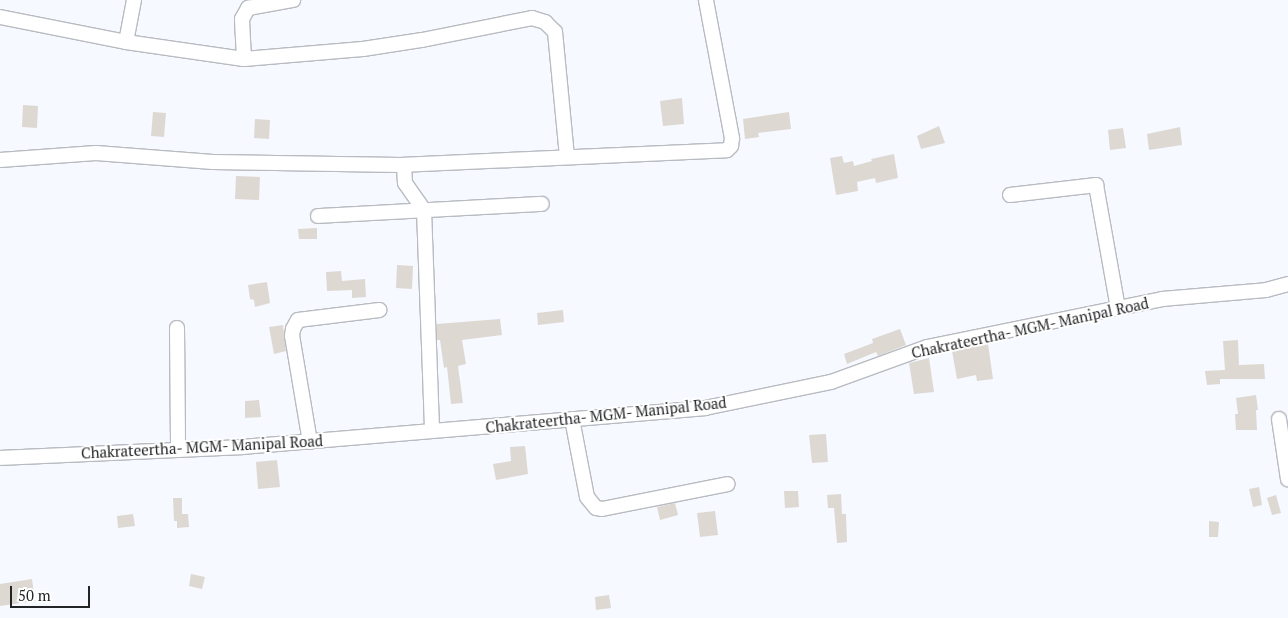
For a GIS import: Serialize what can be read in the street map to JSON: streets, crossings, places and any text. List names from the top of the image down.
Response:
{
  "streets": {
    "street": ["Chakrateertha- MGM- Manipal Road"]
  },
  "scale_bar": "50 m"
}
